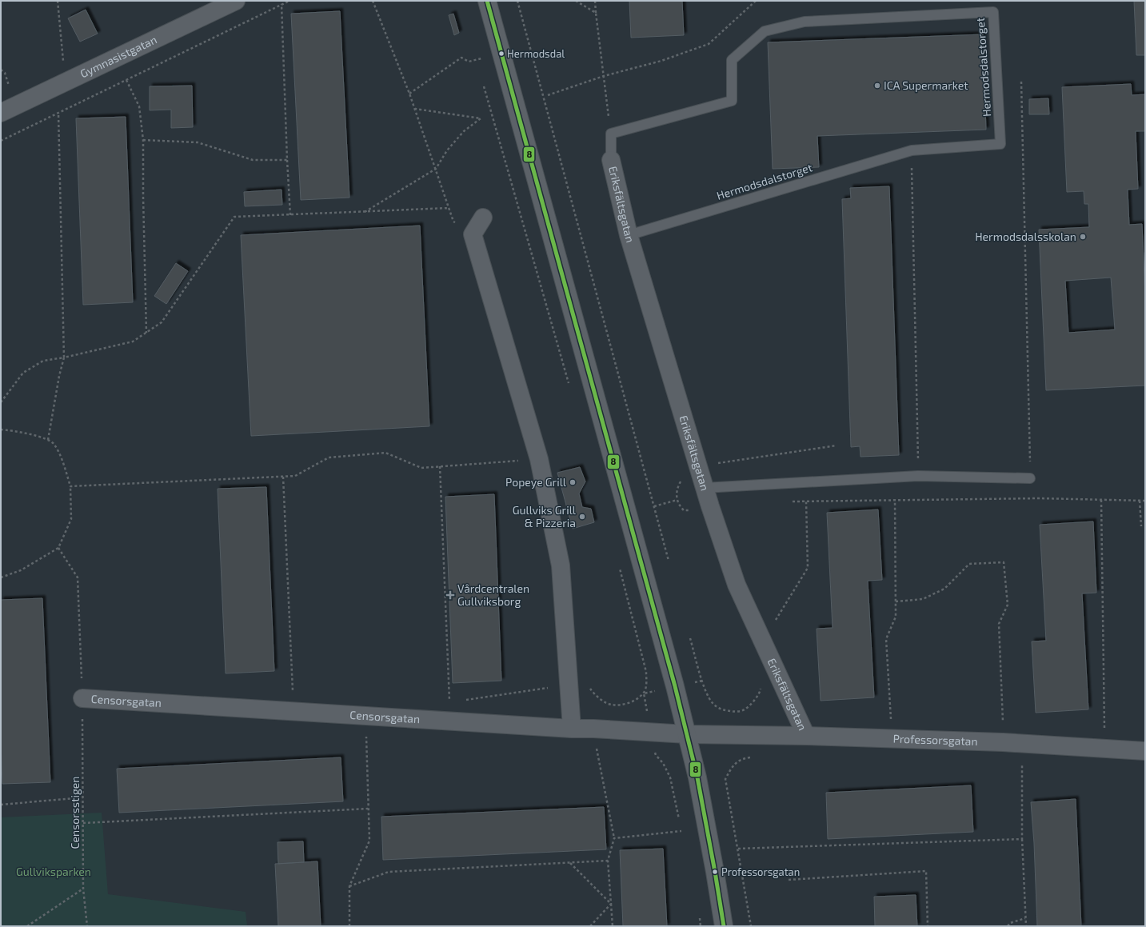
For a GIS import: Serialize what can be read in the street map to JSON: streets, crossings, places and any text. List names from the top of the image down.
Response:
{
  "streets": {
    "street": [
      "Gymnasistgatan",
      "Eriksfältsgatan",
      "Censorsgatan",
      "Professorsgatan"
    ],
    "lane": ["Hermodsdalstorget"],
    "path": ["Censorsstigen"]
  },
  "crossings": [
    ["Hermodsdalstorget", "Eriksfältsgatan"],
    ["Eriksfältsgatan", "Professorsgatan"],
    ["Censorsgatan", "Professorsgatan"],
    ["Censorsgatan", "Censorsstigen"]
  ],
  "parks": ["Gullviksparken"],
  "places": {
    "other": [
      "Hermodsdal",
      "ICA Supermarket",
      "Hermodsdalsskolan",
      "Popeye Grill",
      "Gullviks Grill & Pizzeria",
      "Professorsgatan"
    ],
    "health": ["Vårdcentralen Gullviksborg"]
  },
  "lines": ["transit line 8"]
}
